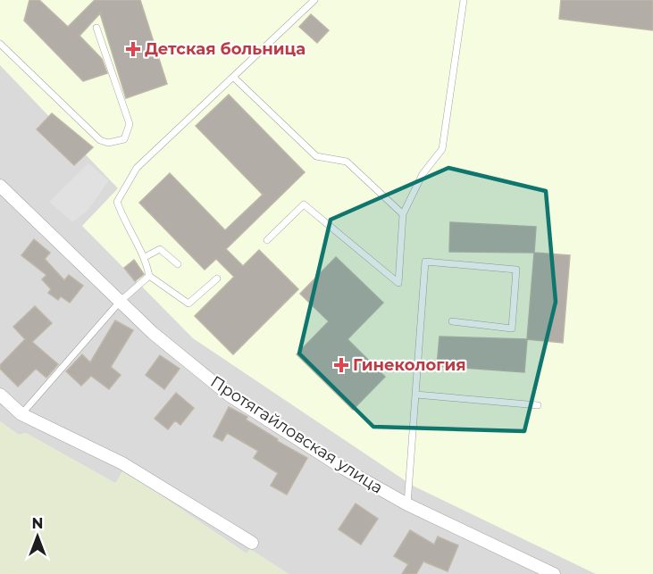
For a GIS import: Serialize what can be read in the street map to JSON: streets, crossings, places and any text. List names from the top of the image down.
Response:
{
  "streets": {
    "street": ["Протягайловская улица"]
  },
  "places": {
    "health": ["Детская больница", "Гинекология"]
  },
  "north": "top"
}
